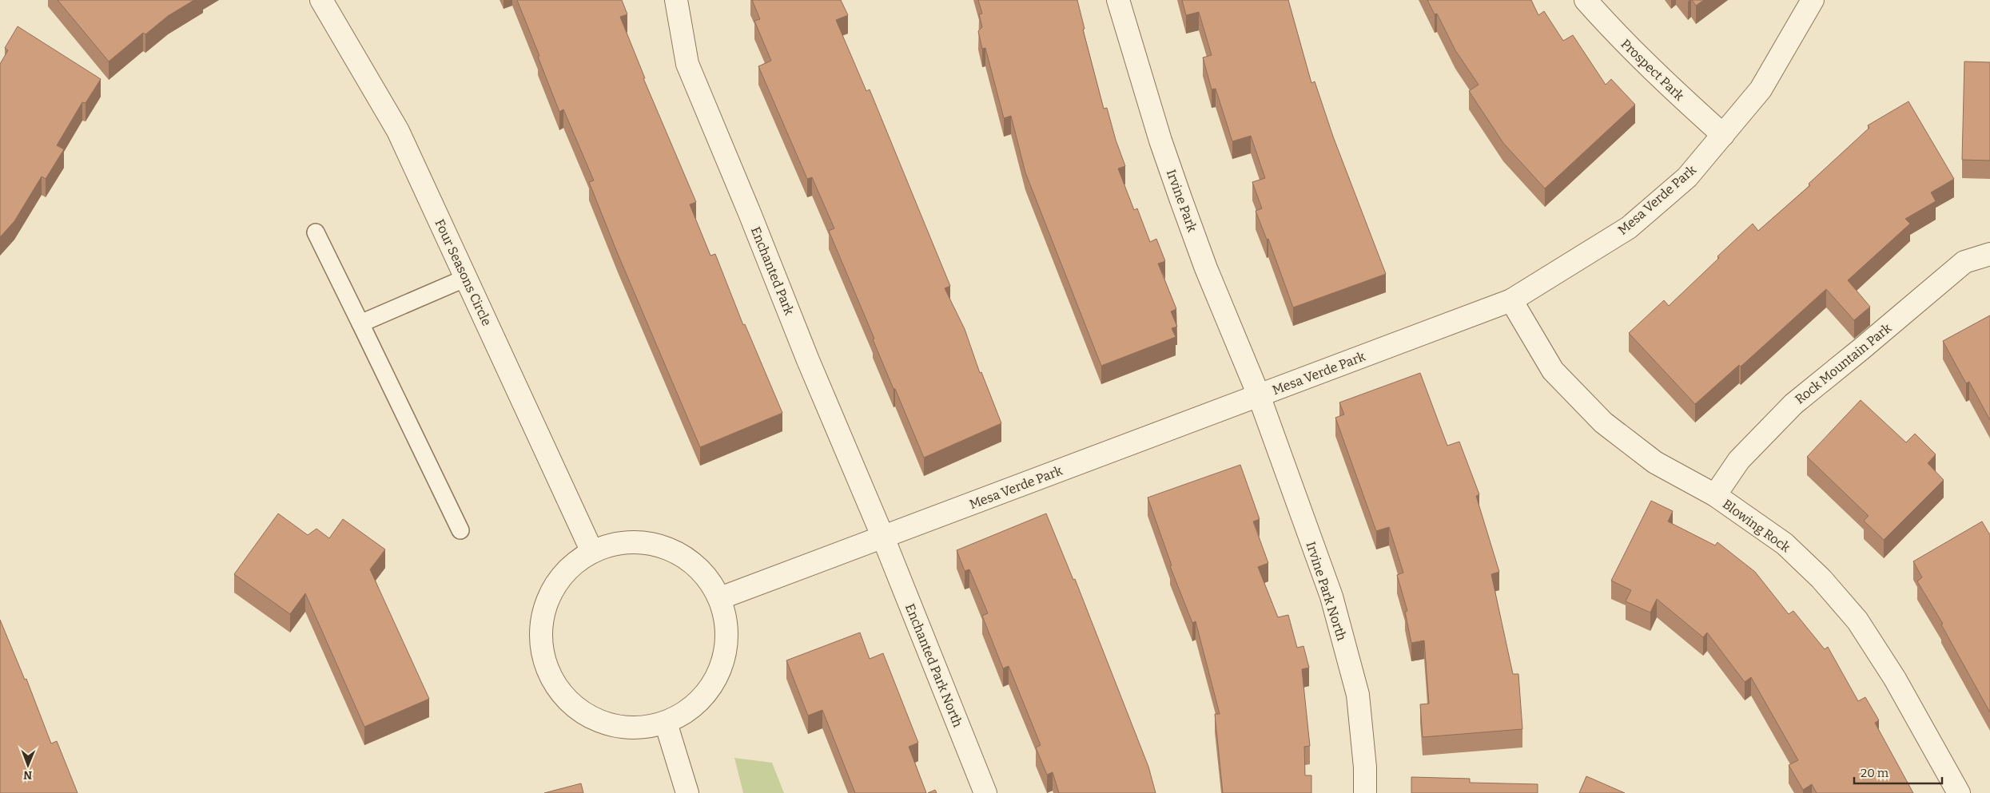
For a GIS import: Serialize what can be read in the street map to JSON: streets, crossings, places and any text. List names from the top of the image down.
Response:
{
  "streets": {
    "street": [
      "Prospect Park",
      "Mesa Verde Park",
      "Irvine Park",
      "Enchanted Park",
      "Four Seasons Circle",
      "Rock Mountain Park",
      "Blowing Rock",
      "Irvine Park North",
      "Enchanted Park North"
    ]
  },
  "crossings": [
    ["Prospect Park", "Mesa Verde Park"],
    ["Mesa Verde Park", "Irvine Park"],
    ["Mesa Verde Park", "Enchanted Park"],
    ["Mesa Verde Park", "Blowing Rock"],
    ["Mesa Verde Park", "Irvine Park North"],
    ["Mesa Verde Park", "Enchanted Park North"],
    ["Irvine Park", "Irvine Park North"],
    ["Enchanted Park", "Enchanted Park North"],
    ["Rock Mountain Park", "Blowing Rock"]
  ],
  "scale_bar": "20 m",
  "north": "bottom"
}
